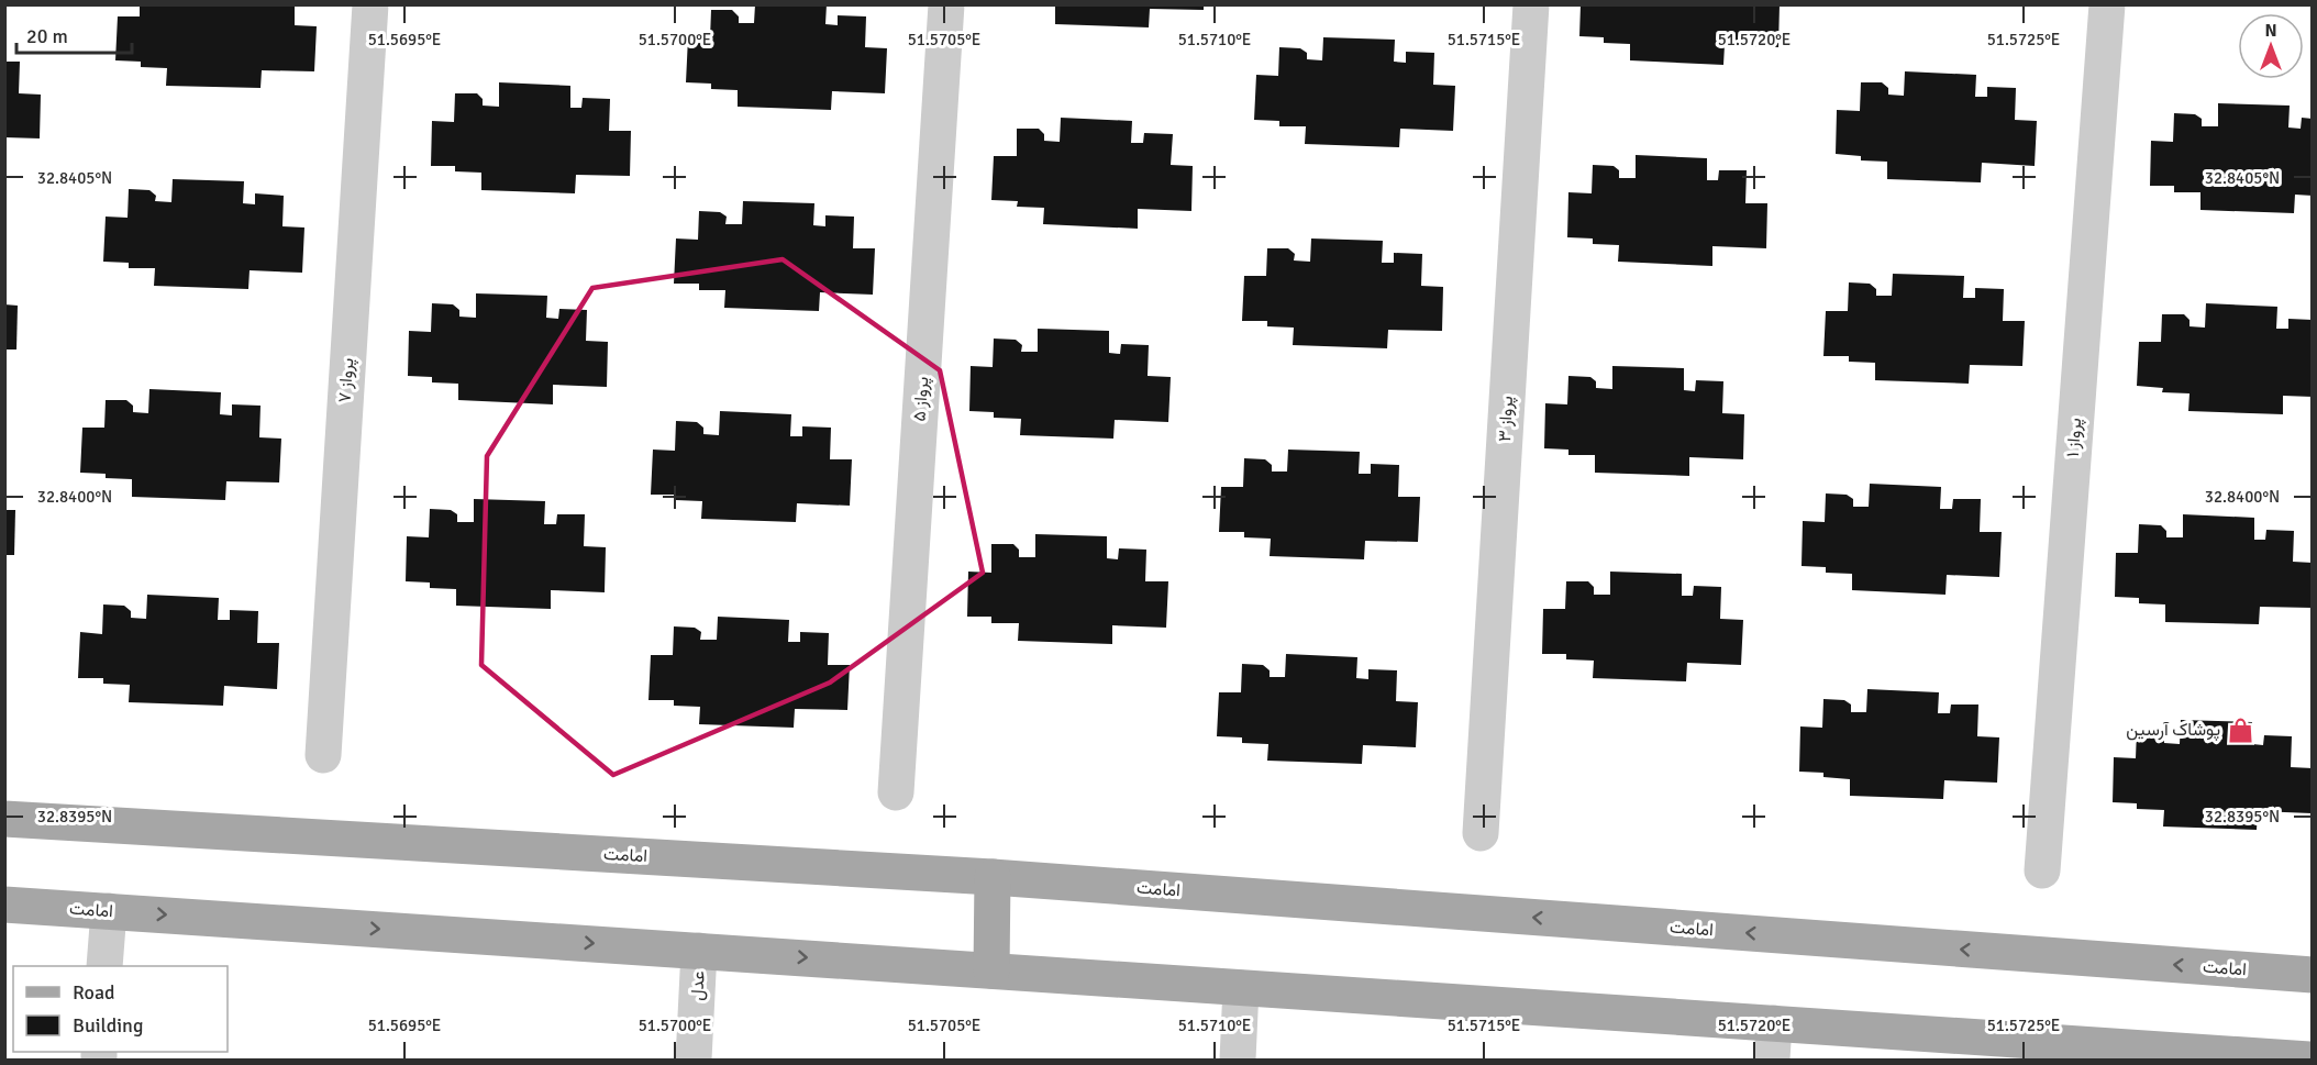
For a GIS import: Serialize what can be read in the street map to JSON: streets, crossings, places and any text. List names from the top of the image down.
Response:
{
  "streets": {
    "main road": ["امامت"],
    "street": [
      "پرواز ۷",
      "پرواز ۵",
      "پرواز ۳",
      "پرواز ۱",
      "عدل"
    ]
  },
  "crossings": [
    ["امامت", "عدل"]
  ],
  "places": {
    "shop": ["پوشاک آرسین"]
  },
  "legend": ["Road", "Building"],
  "scale_bar": "20 m",
  "north": "top",
  "coordinates": [
    "51.5695°E",
    "51.5700°E",
    "51.5705°E",
    "51.5710°E",
    "51.5715°E",
    "51.5720°E",
    "51.5725°E",
    "32.8405°N",
    "32.8400°N",
    "32.8395°N"
  ]
}
